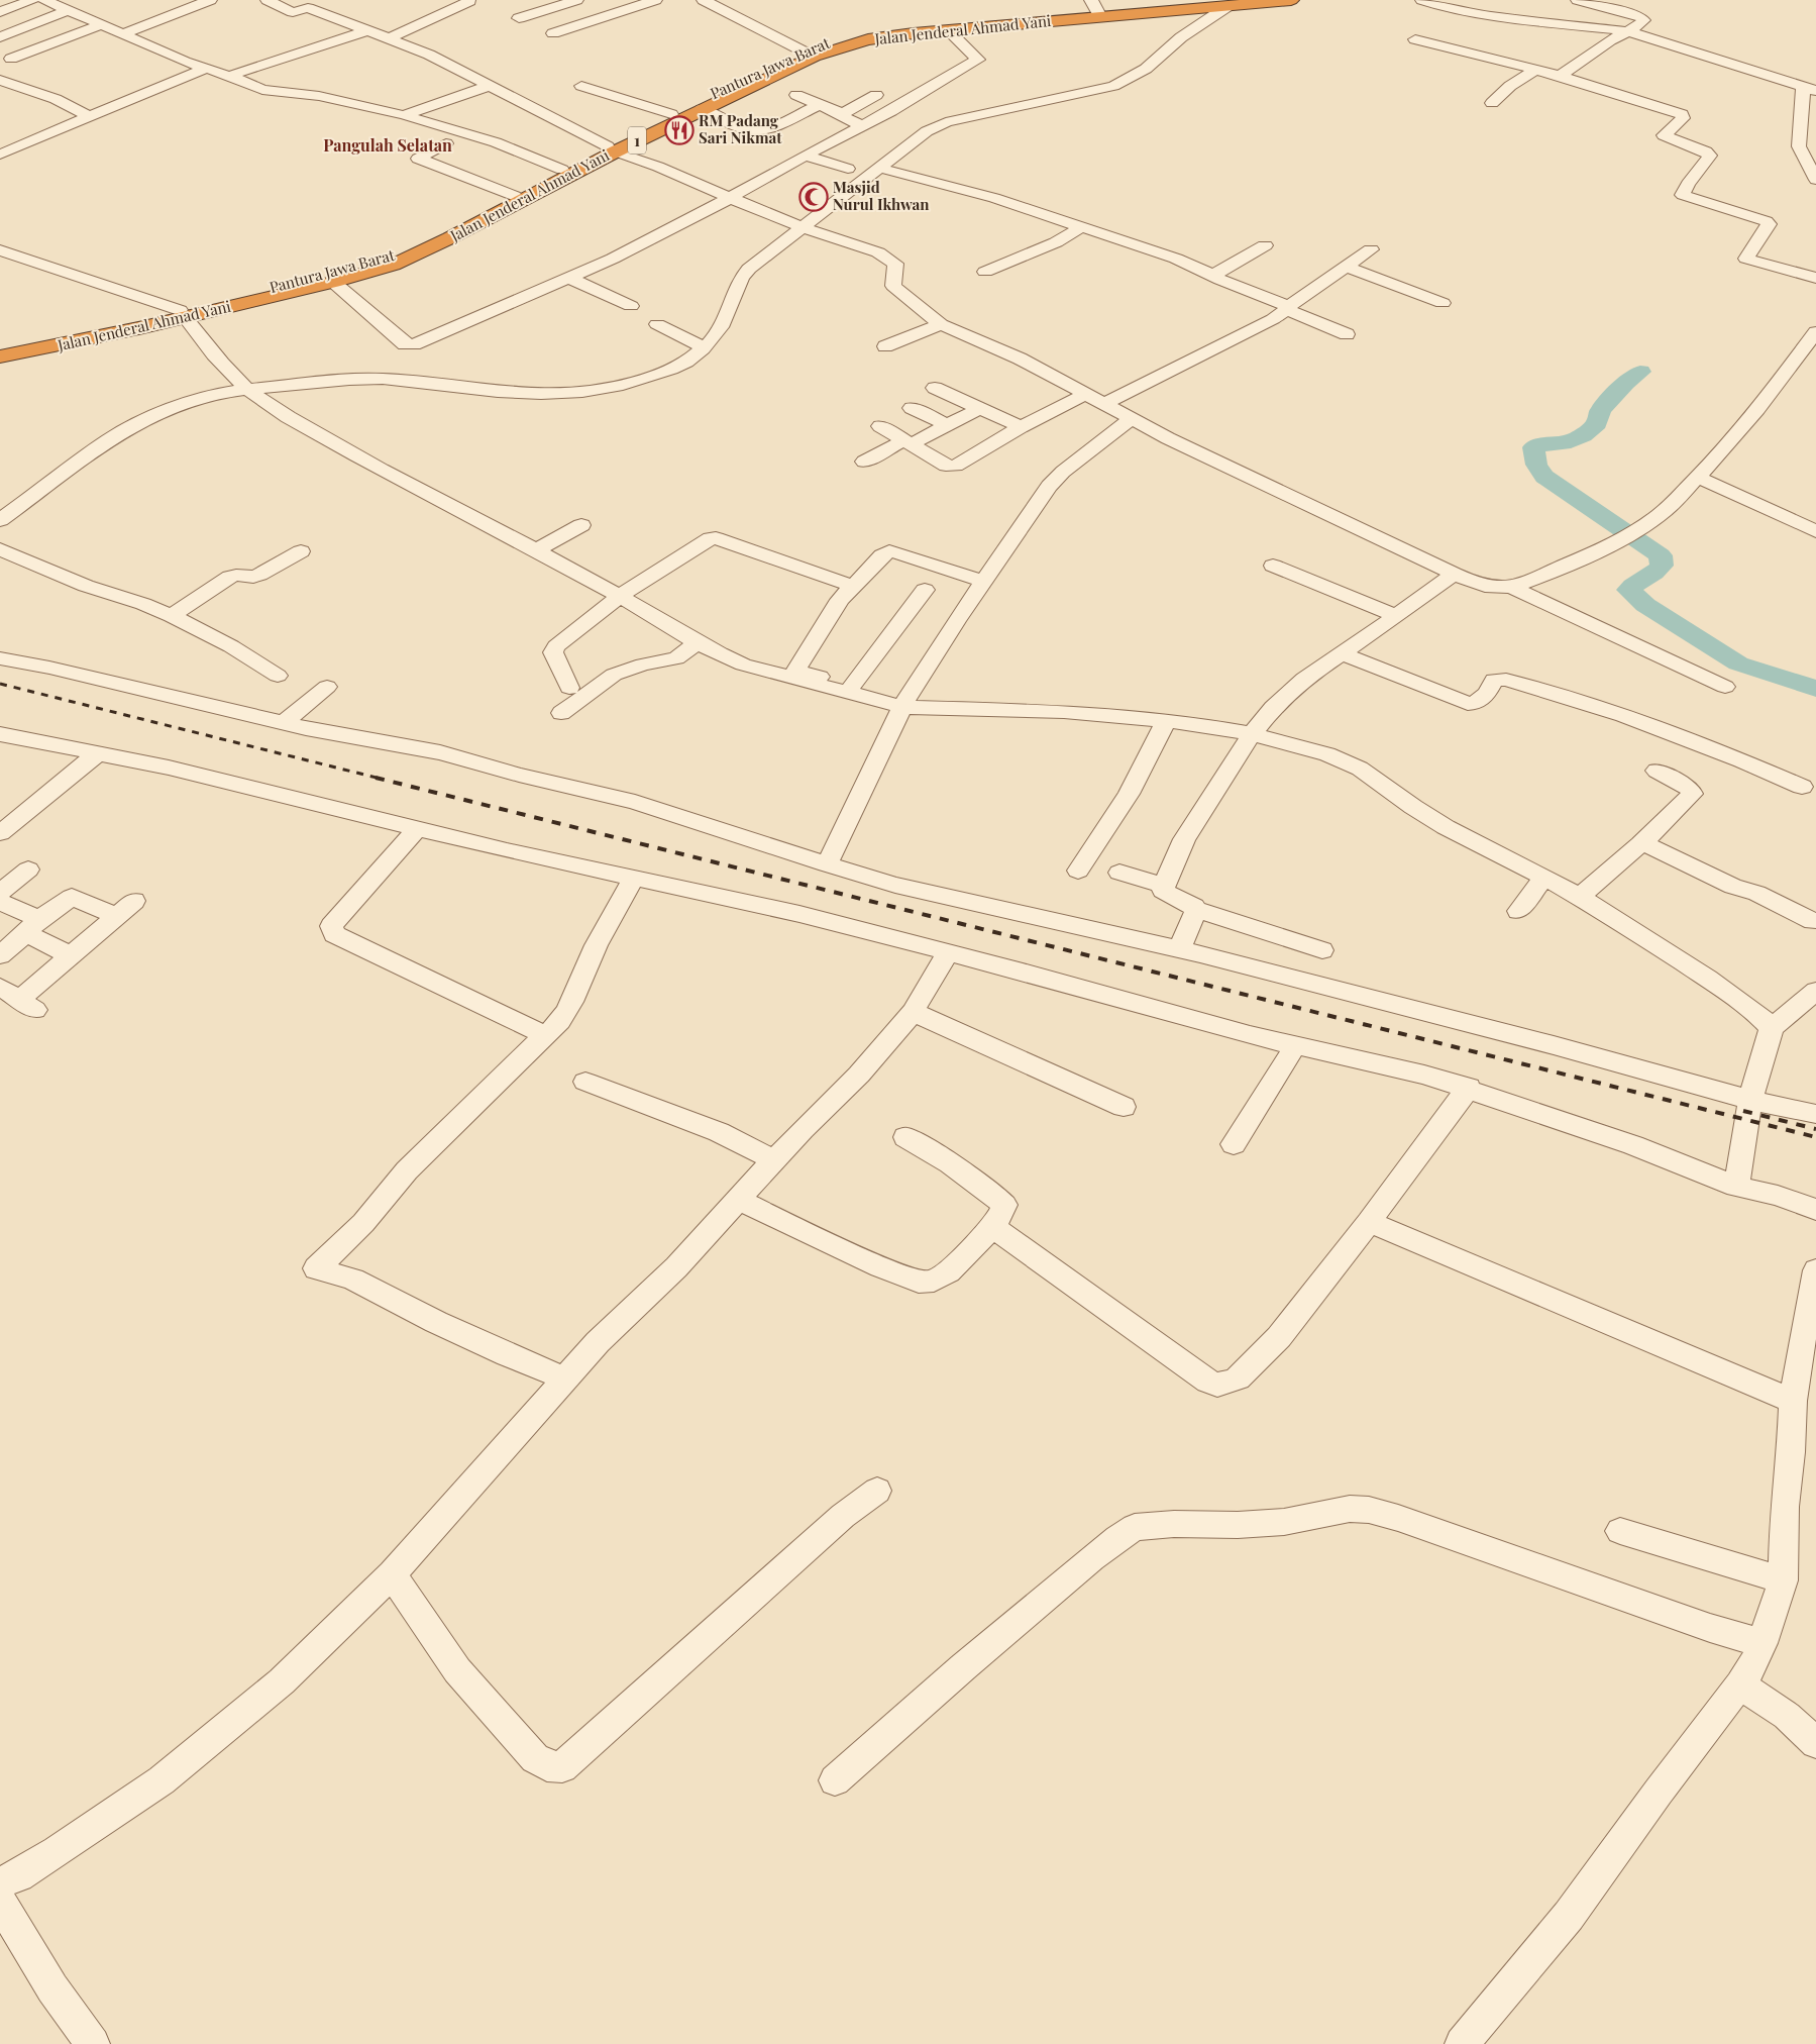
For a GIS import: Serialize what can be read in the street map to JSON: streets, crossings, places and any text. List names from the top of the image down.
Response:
{
  "streets": {
    "highway": ["Jalan Jenderal Ahmad Yani", "Pantura Jawa Barat", "1"]
  },
  "crossings": [
    ["Jalan Jenderal Ahmad Yani", "Pantura Jawa Barat"]
  ],
  "districts": ["Pangulah Selatan"],
  "places": {
    "restaurant": ["RM Padang Sari Nikmat"],
    "mosque": ["Masjid Nurul Ikhwan"]
  }
}
